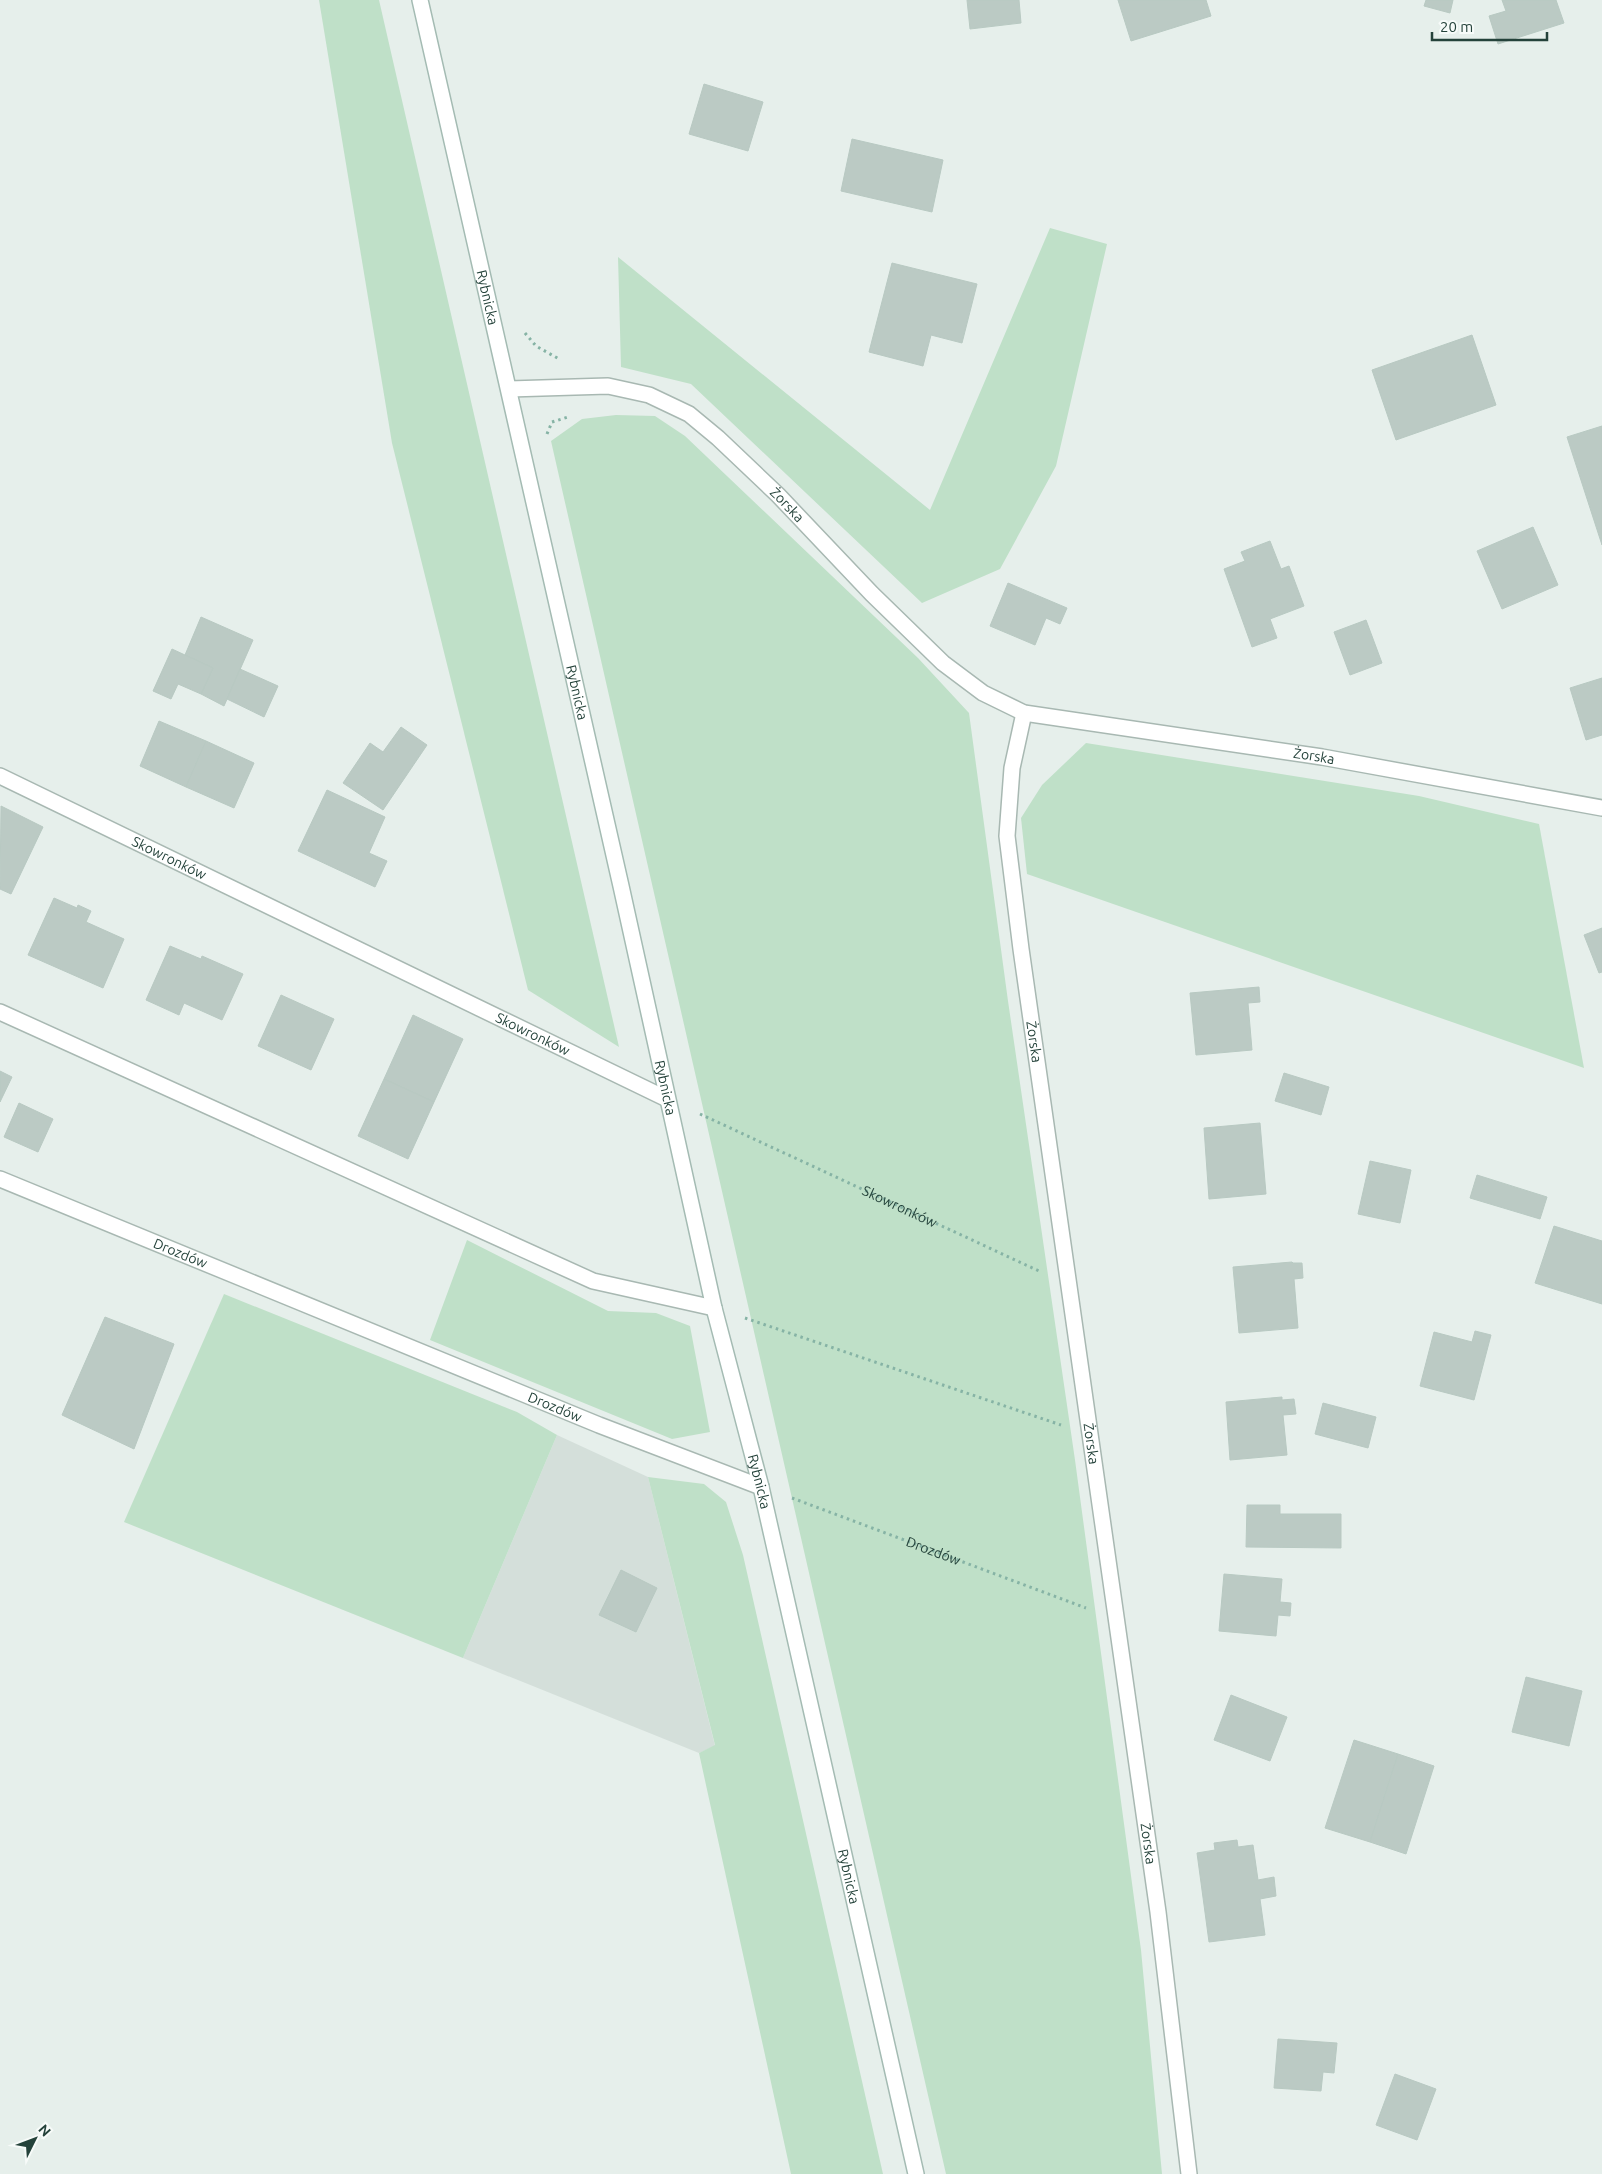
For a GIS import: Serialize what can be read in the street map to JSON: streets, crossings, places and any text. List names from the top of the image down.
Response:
{
  "streets": {
    "street": [
      "Rybnicka",
      "Żorska",
      "Skowronków",
      "Drozdów"
    ]
  },
  "crossings": [
    ["Rybnicka", "Żorska"],
    ["Rybnicka", "Skowronków"],
    ["Rybnicka", "Drozdów"],
    ["Żorska", "Skowronków"],
    ["Żorska", "Drozdów"]
  ],
  "scale_bar": "20 m",
  "north": "top right"
}
